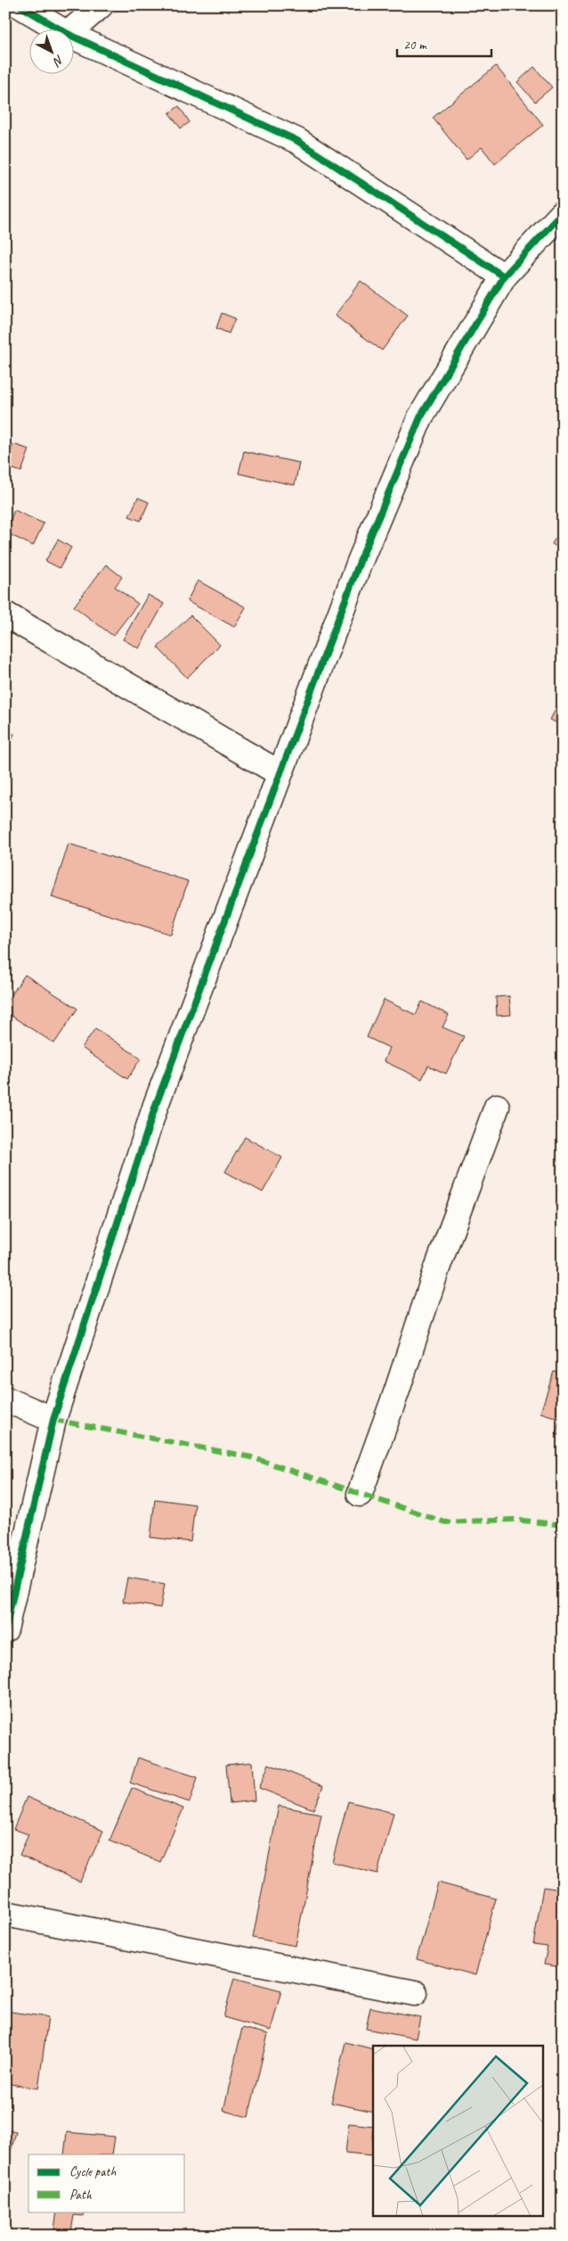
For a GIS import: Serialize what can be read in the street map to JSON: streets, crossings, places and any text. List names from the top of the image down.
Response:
{
  "legend": ["Cycle path", "Path"],
  "scale_bar": "20 m",
  "north": "bottom right"
}
